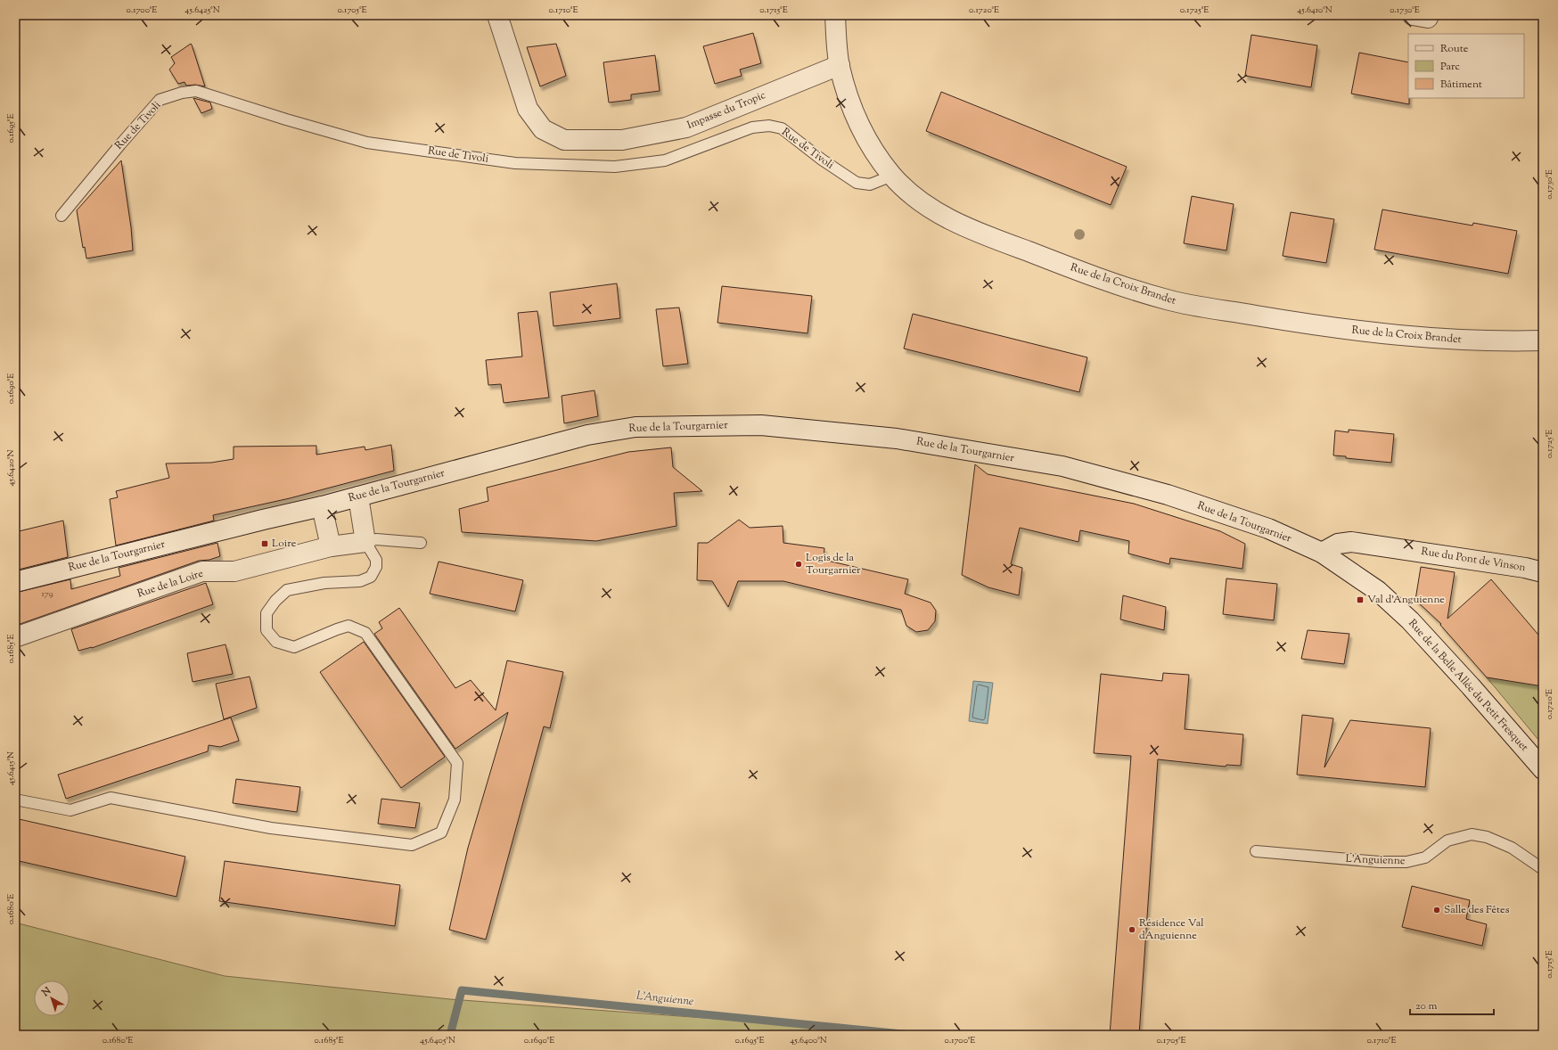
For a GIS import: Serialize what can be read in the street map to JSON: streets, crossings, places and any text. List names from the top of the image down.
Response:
{
  "streets": {
    "street": [
      "Impasse du Tropic",
      "Rue de la Croix Brandet",
      "Rue de la Tourgarnier",
      "Rue du Pont de Vinson",
      "Rue de la Loire",
      "Rue de la Belle Allée du Petit Fresquet"
    ],
    "lane": ["Rue de Tivoli", "L'Anguienne"]
  },
  "crossings": [
    ["Impasse du Tropic", "Rue de la Croix Brandet"],
    ["Rue de Tivoli", "Rue de la Croix Brandet"],
    ["Rue de la Tourgarnier", "Rue du Pont de Vinson"],
    ["Rue de la Tourgarnier", "Rue de la Belle Allée du Petit Fresquet"],
    ["Rue du Pont de Vinson", "Rue de la Belle Allée du Petit Fresquet"]
  ],
  "water": ["L'Anguienne"],
  "places": {
    "transit": ["Loire", "Val d'Anguienne"],
    "other": ["Logis de la Tourgarnier", "Salle des Fêtes", "Résidence Val dAnguienne"]
  },
  "house_numbers": ["179"],
  "legend": ["Route", "Parc", "Bâtiment"],
  "scale_bar": "20 m",
  "north": "top left",
  "coordinates": [
    "0.1700°E",
    "45.6425°N",
    "0.1705°E",
    "0.1710°E",
    "0.1715°E",
    "0.1720°E",
    "0.1725°E",
    "45.6410°N",
    "0.1730°E",
    "0.1695°E",
    "0.1690°E",
    "45.6420°N",
    "0.1685°E",
    "45.6415°N",
    "0.1680°E",
    "45.6405°N",
    "45.6400°N"
  ]
}
